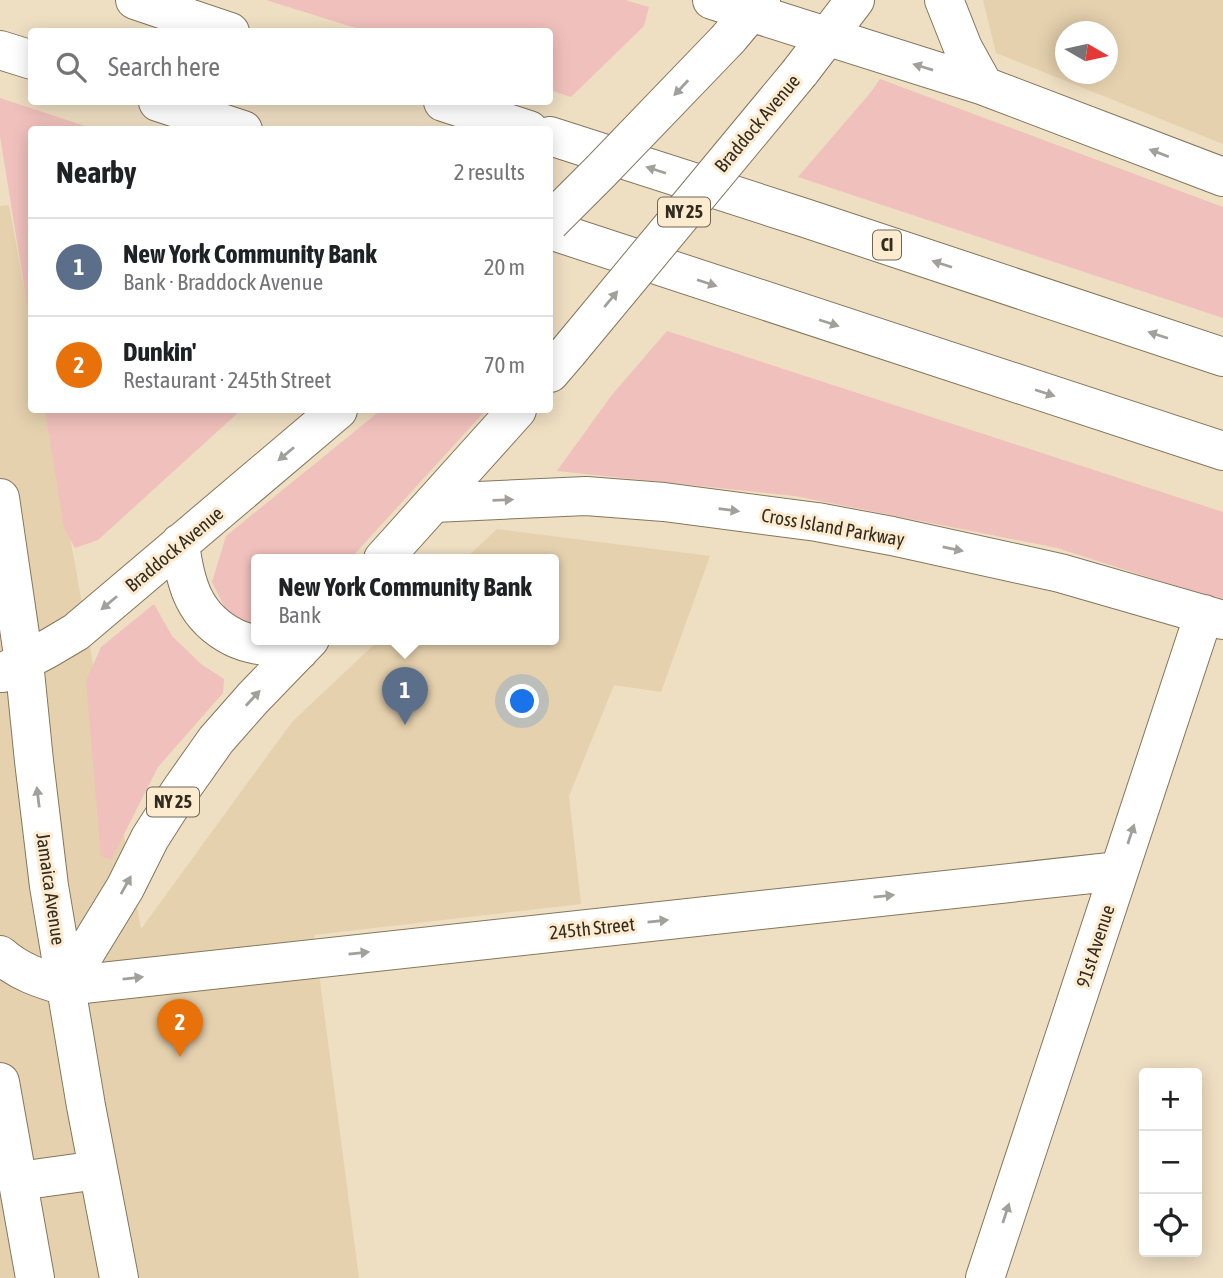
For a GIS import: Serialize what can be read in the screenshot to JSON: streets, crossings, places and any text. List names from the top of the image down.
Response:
{
  "streets": {
    "main road": [
      "Braddock Avenue",
      "NY 25",
      "CI",
      "Cross Island Parkway",
      "Jamaica Avenue",
      "245th Street",
      "91st Avenue"
    ]
  },
  "crossings": [
    ["Braddock Avenue", "Jamaica Avenue"],
    ["NY 25", "Jamaica Avenue"],
    ["NY 25", "245th Street"],
    ["Cross Island Parkway", "91st Avenue"],
    ["Jamaica Avenue", "245th Street"],
    ["245th Street", "91st Avenue"]
  ],
  "one_way": ["Jamaica Avenue", "245th Street", "91st Avenue"],
  "north": "right",
  "page": {
    "search": "Search here",
    "heading": ["Nearby", "2 results"],
    "list": [
      {
        "mark": "1",
        "name": "New York Community Bank",
        "note": "Bank · Braddock Avenue",
        "value": "20 m"
      },
      {
        "mark": "2",
        "name": "Dunkin'",
        "note": "Restaurant · 245th Street",
        "value": "70 m"
      }
    ],
    "popup": ["New York Community Bank", "Bank"],
    "pins": ["1", "2"],
    "map_buttons": ["+", "−"]
  }
}
